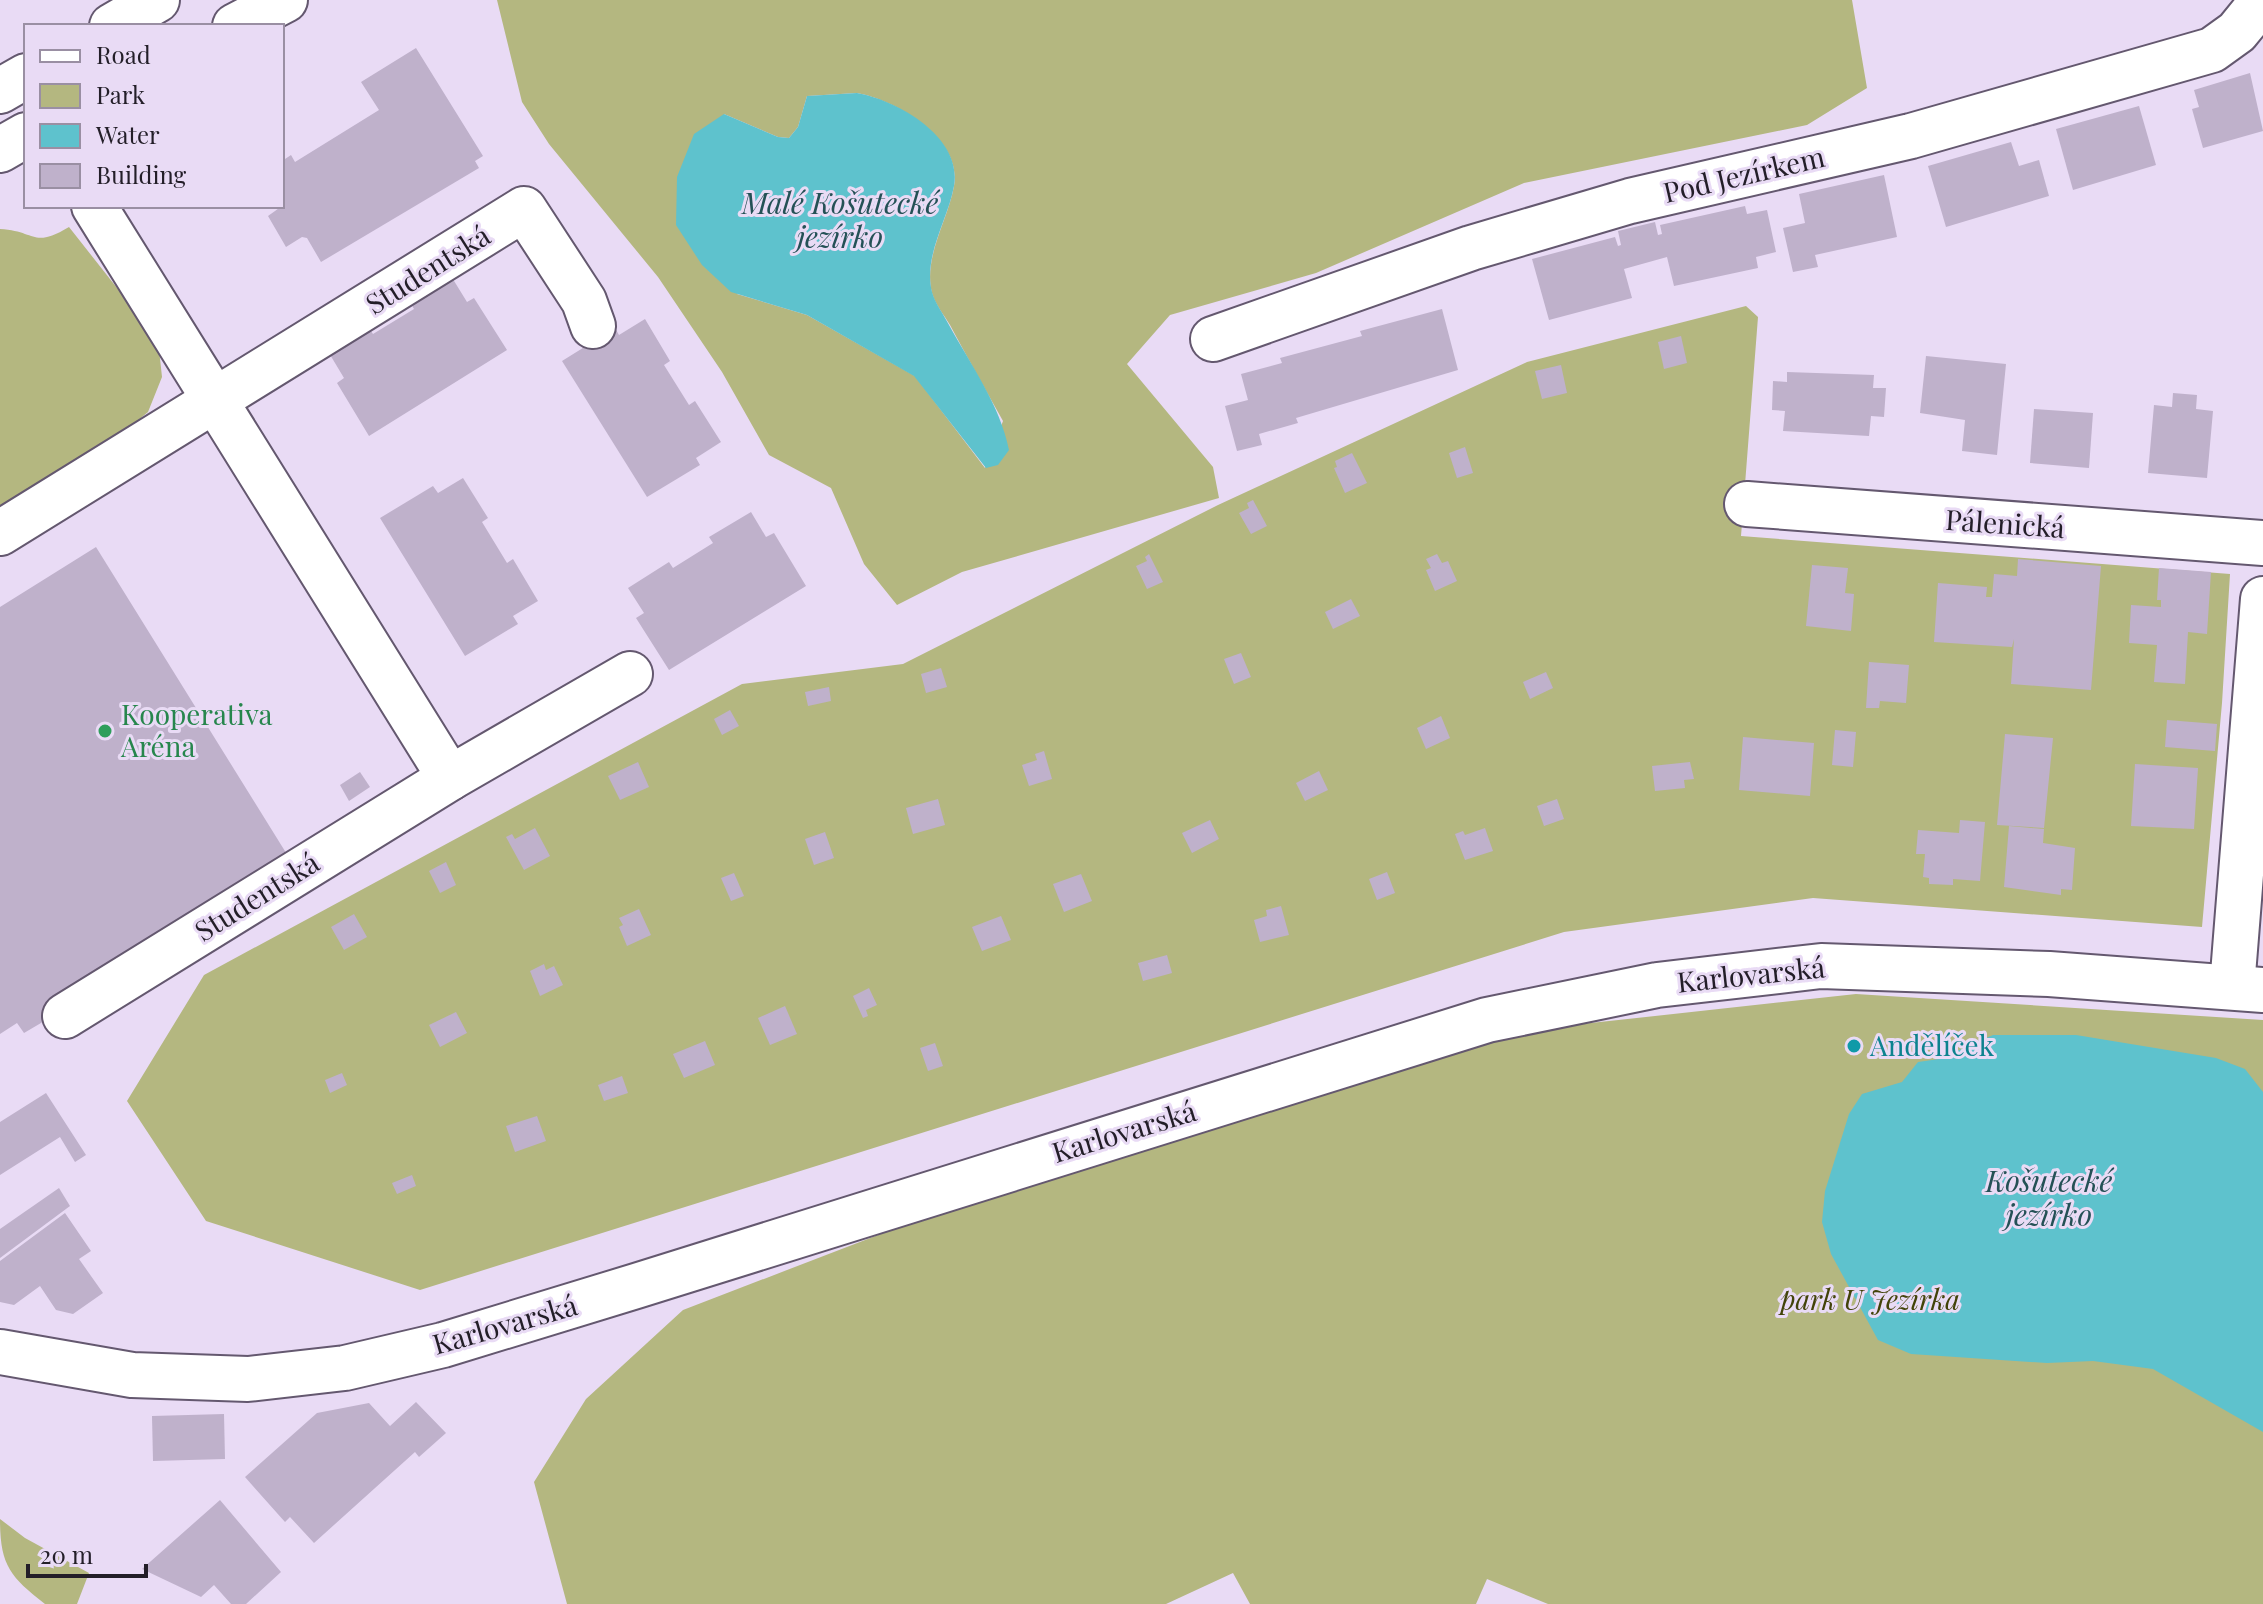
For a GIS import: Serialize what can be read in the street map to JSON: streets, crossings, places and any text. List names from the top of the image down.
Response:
{
  "streets": {
    "street": [
      "Pod Jezírkem",
      "Studentská",
      "Pálenická",
      "Karlovarská"
    ]
  },
  "water": ["Malé Košutecké jezírko", "Košutecké jezírko"],
  "parks": ["park U Jezírka"],
  "places": ["Kooperativa Aréna", "Andělíček"],
  "legend": [
    "Road",
    "Park",
    "Water",
    "Building"
  ],
  "scale_bar": "20 m"
}
